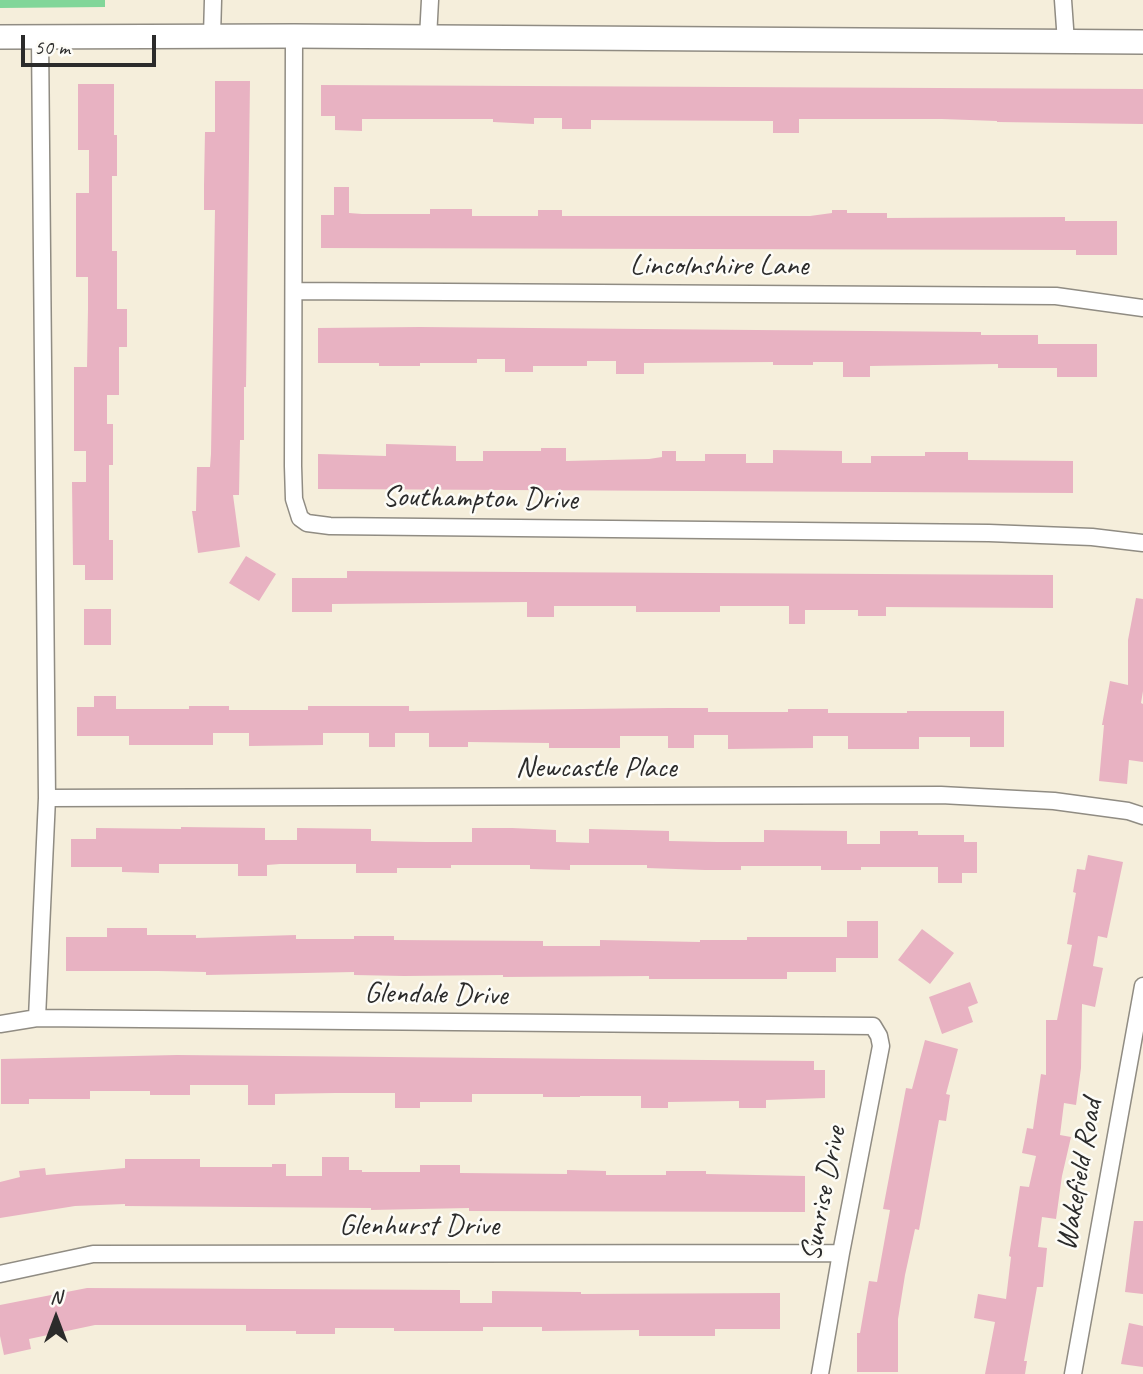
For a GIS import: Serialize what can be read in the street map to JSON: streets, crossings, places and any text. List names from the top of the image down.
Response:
{
  "streets": {
    "street": [
      "Lincolnshire Lane",
      "Southampton Drive",
      "Newcastle Place",
      "Glendale Drive",
      "Wakefield Road",
      "Sunrise Drive",
      "Glenhurst Drive"
    ]
  },
  "crossings": [
    ["Lincolnshire Lane", "Southampton Drive"],
    ["Glendale Drive", "Sunrise Drive"],
    ["Sunrise Drive", "Glenhurst Drive"]
  ],
  "scale_bar": "50 m",
  "north": "top"
}
